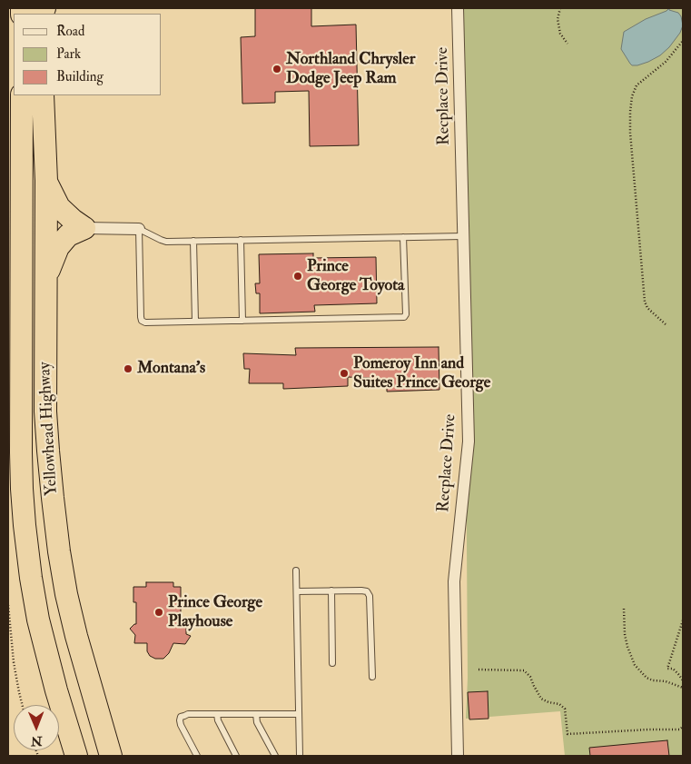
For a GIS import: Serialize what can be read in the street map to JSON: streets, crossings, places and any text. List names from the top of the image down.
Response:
{
  "streets": {
    "highway": ["Yellowhead Highway"],
    "street": ["Recplace Drive"]
  },
  "places": [
    "Northland Chrysler Dodge Jeep Ram",
    "Prince George Toyota",
    "Montana's",
    "Pomeroy Inn and Suites Prince George",
    "Prince George Playhouse"
  ],
  "legend": ["Road", "Park", "Building"],
  "north": "bottom"
}
